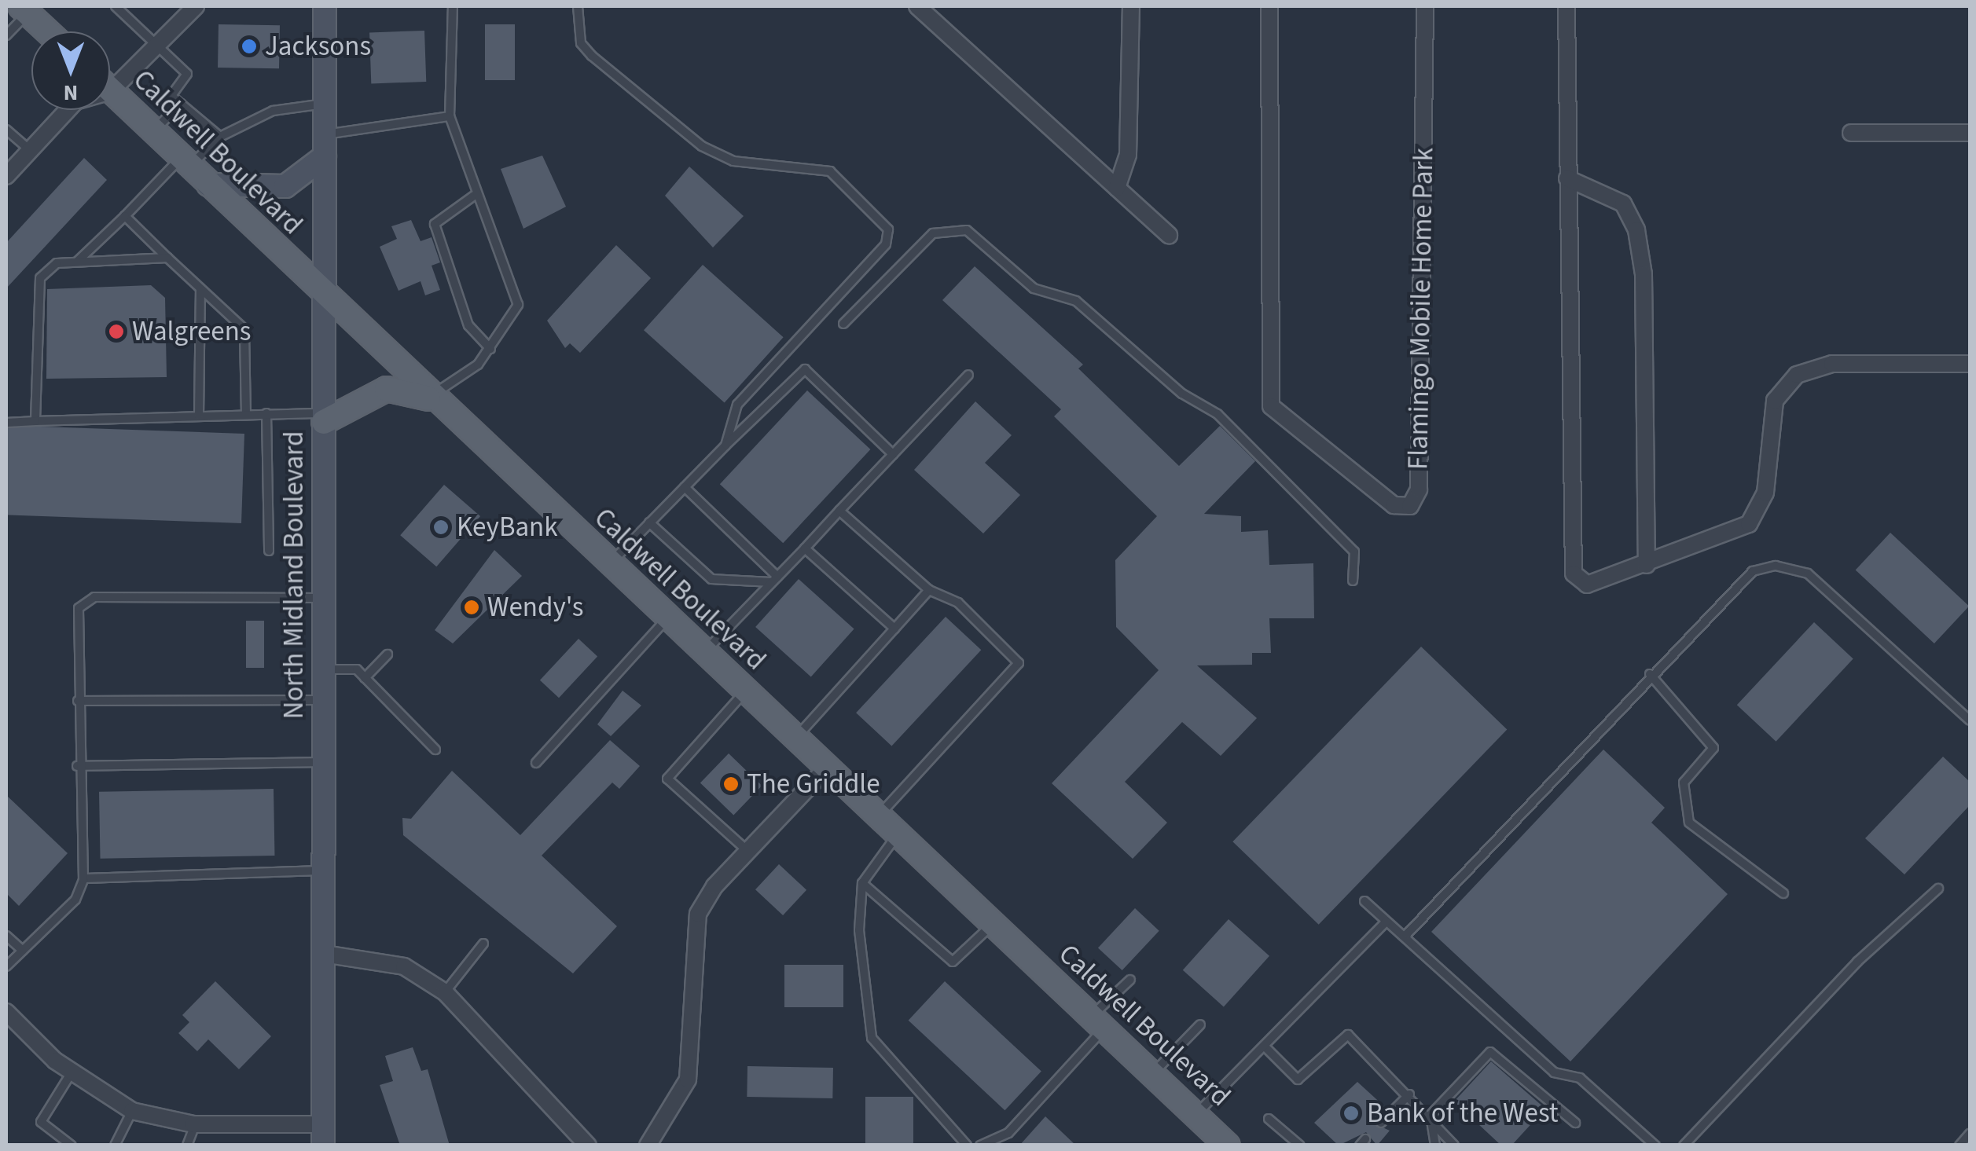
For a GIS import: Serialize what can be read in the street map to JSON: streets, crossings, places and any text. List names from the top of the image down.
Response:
{
  "streets": {
    "main road": ["Caldwell Boulevard"],
    "street": ["Flamingo Mobile Home Park", "North Midland Boulevard"]
  },
  "crossings": [
    ["Caldwell Boulevard", "North Midland Boulevard"]
  ],
  "places": [
    "Jacksons",
    "Walgreens",
    "KeyBank",
    "Wendy's",
    "The Griddle",
    "Bank of the West"
  ],
  "north": "bottom"
}
